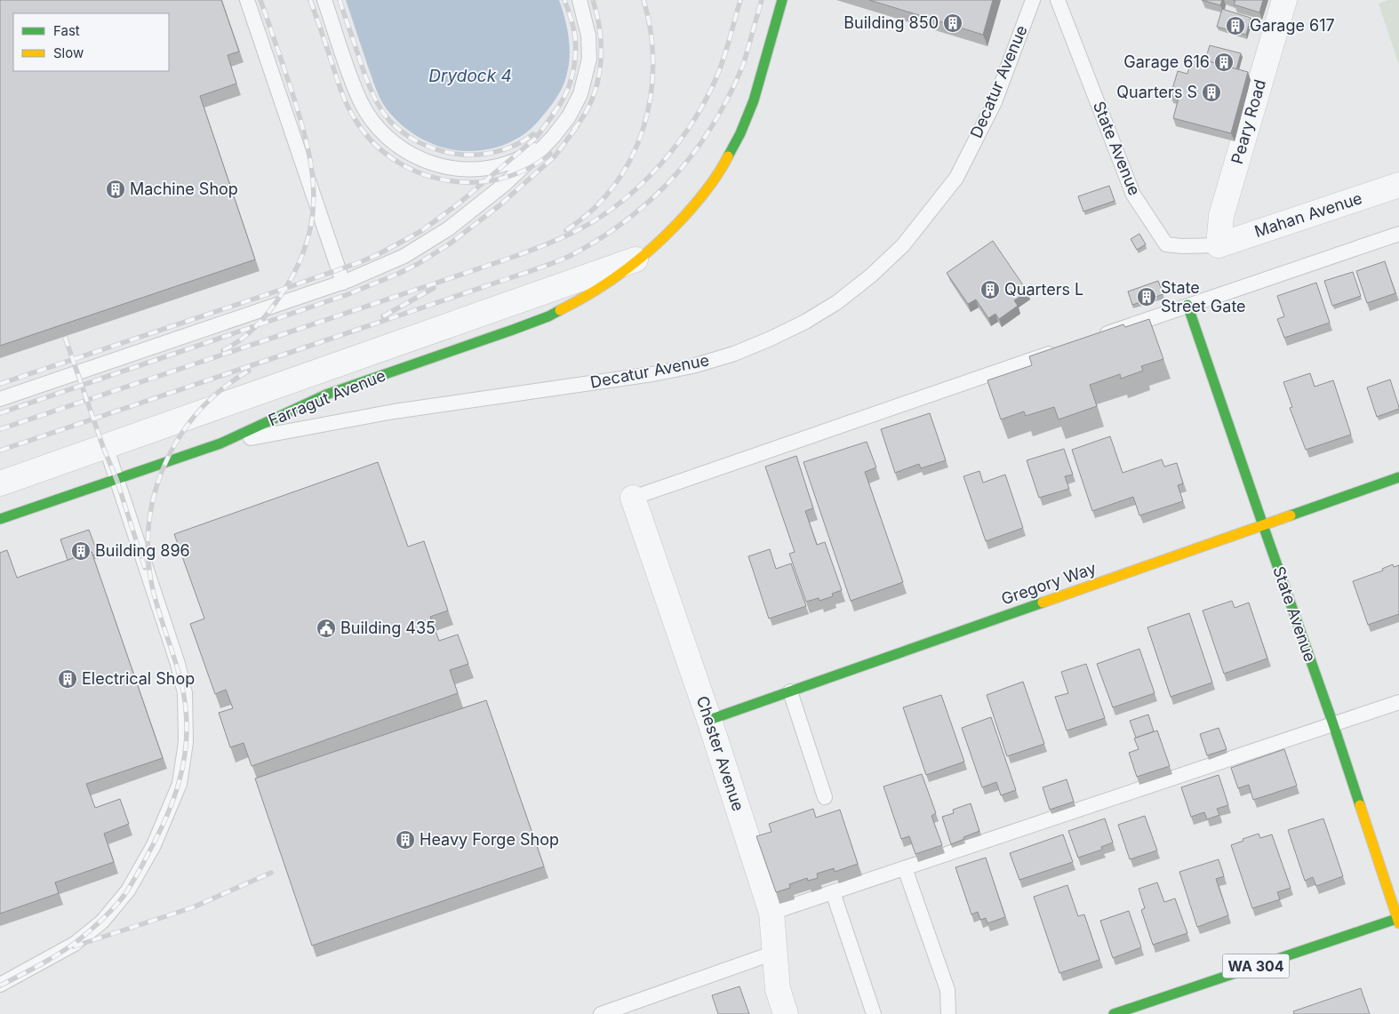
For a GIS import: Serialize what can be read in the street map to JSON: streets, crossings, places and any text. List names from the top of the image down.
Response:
{
  "streets": {
    "main road": [
      "State Avenue",
      "Farragut Avenue",
      "Gregory Way",
      "WA 304"
    ],
    "street": ["Peary Road", "Mahan Avenue", "Chester Avenue"],
    "lane": ["Decatur Avenue"]
  },
  "crossings": [
    ["Decatur Avenue", "Farragut Avenue"],
    ["Peary Road", "State Avenue"],
    ["Peary Road", "Mahan Avenue"],
    ["State Avenue", "Mahan Avenue"],
    ["State Avenue", "Gregory Way"],
    ["State Avenue", "WA 304"],
    ["Gregory Way", "Chester Avenue"]
  ],
  "water": ["Drydock 4"],
  "places": {
    "building": [
      "Building 850",
      "Garage 617",
      "Garage 616",
      "Quarters S",
      "Machine Shop",
      "Quarters L",
      "State Street Gate",
      "Building 896",
      "Electrical Shop",
      "Heavy Forge Shop"
    ],
    "public building": ["Building 435"]
  },
  "legend": ["Fast", "Slow"]
}
